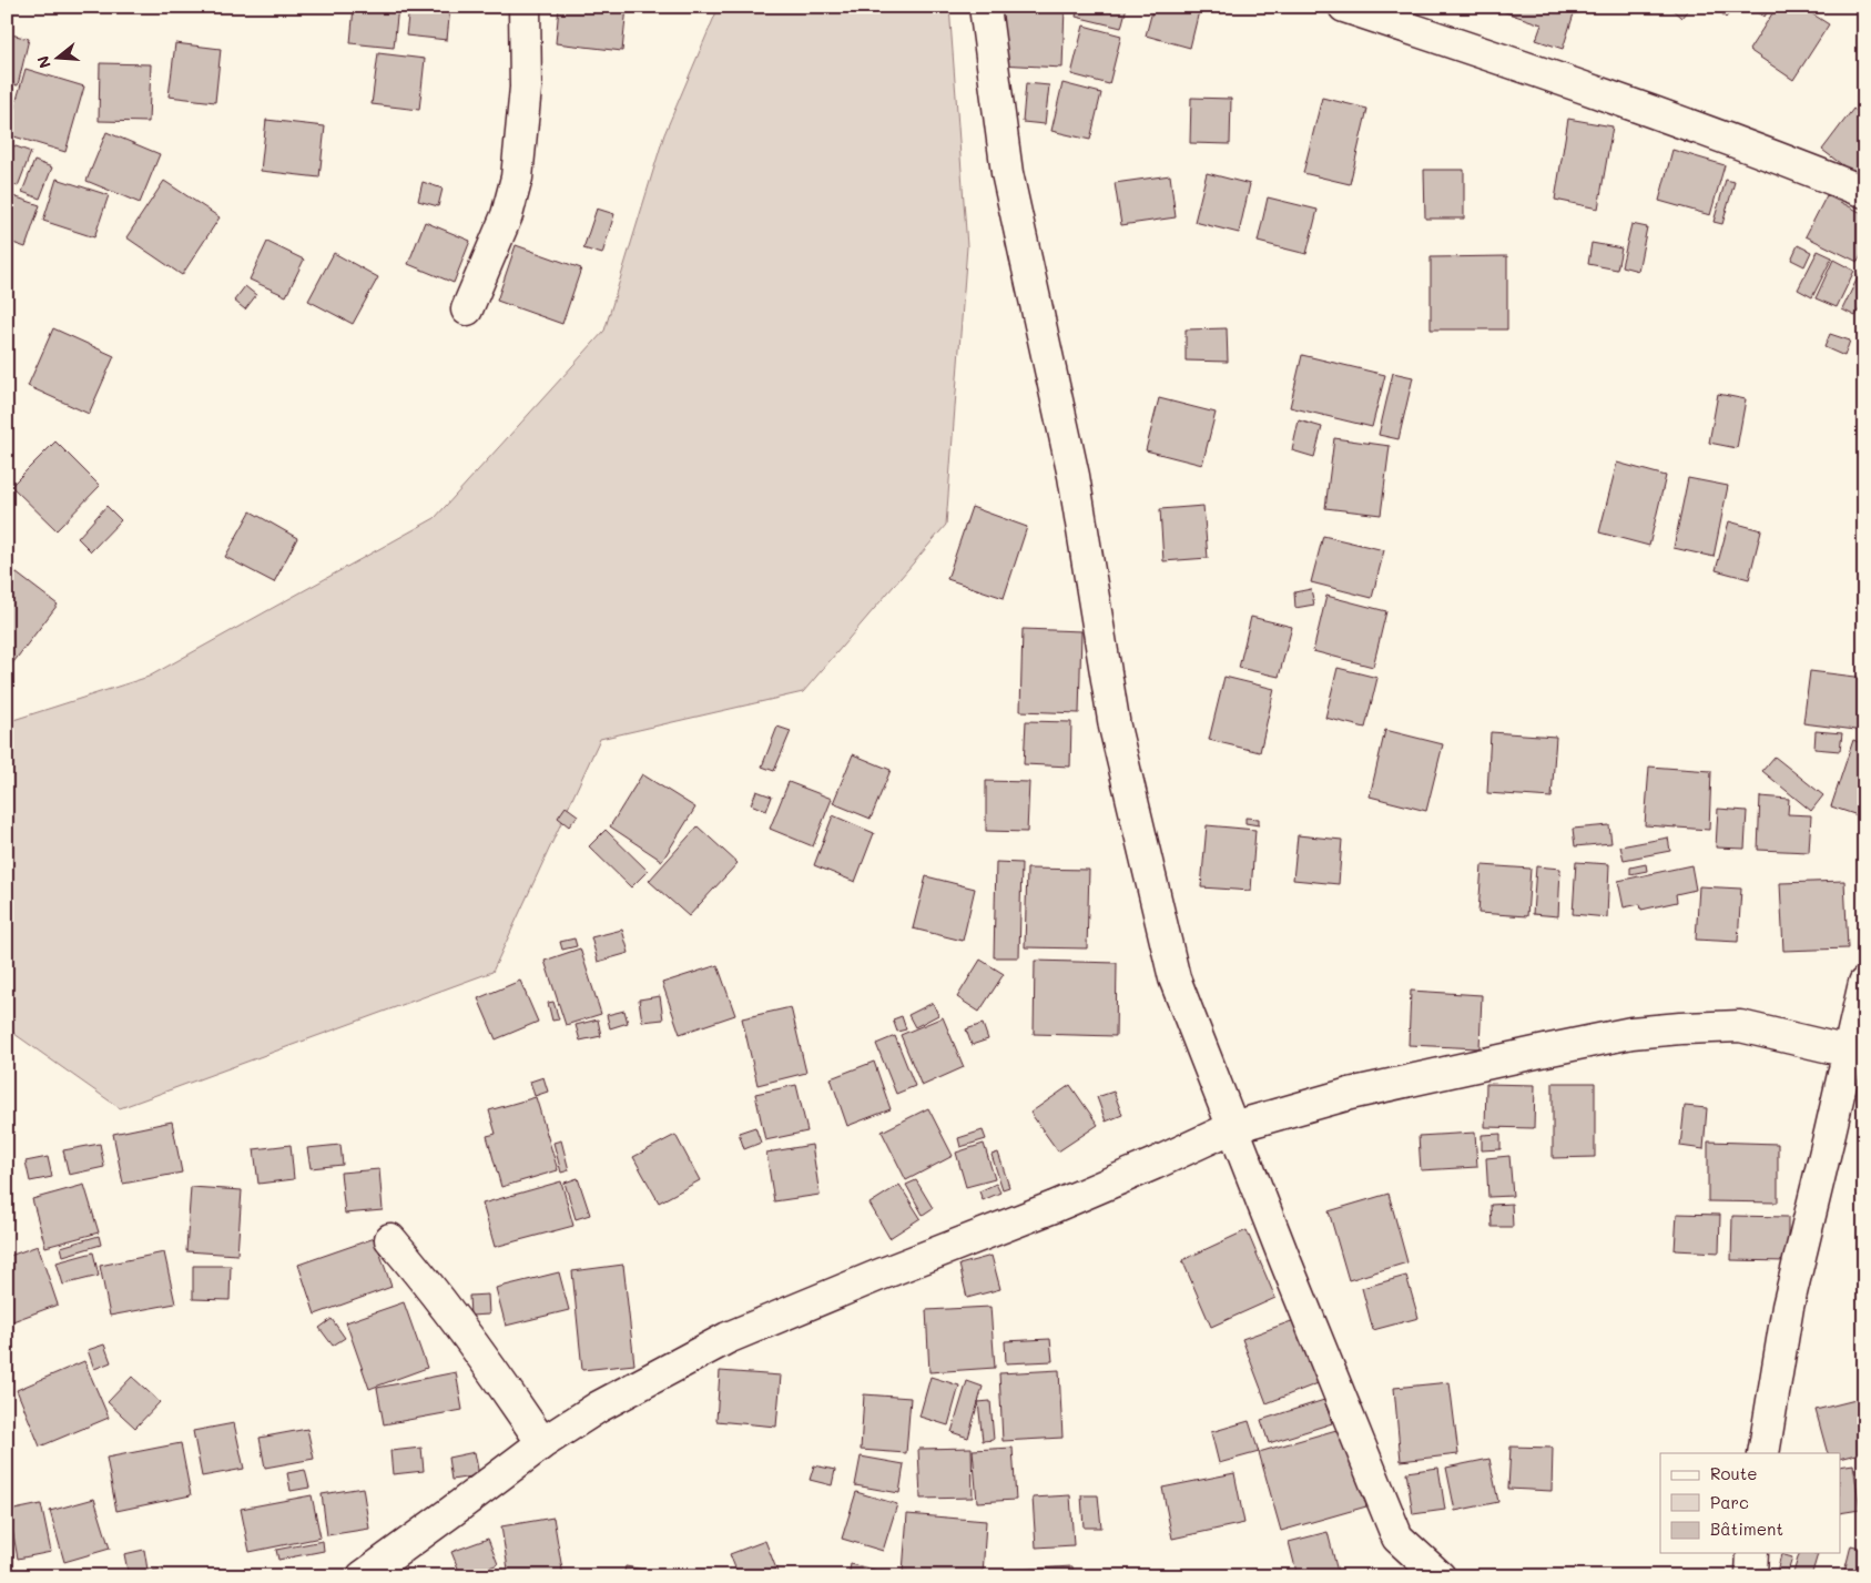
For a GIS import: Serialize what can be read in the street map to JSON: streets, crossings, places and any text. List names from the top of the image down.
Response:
{
  "legend": ["Route", "Parc", "Bâtiment"],
  "north": "left"
}
